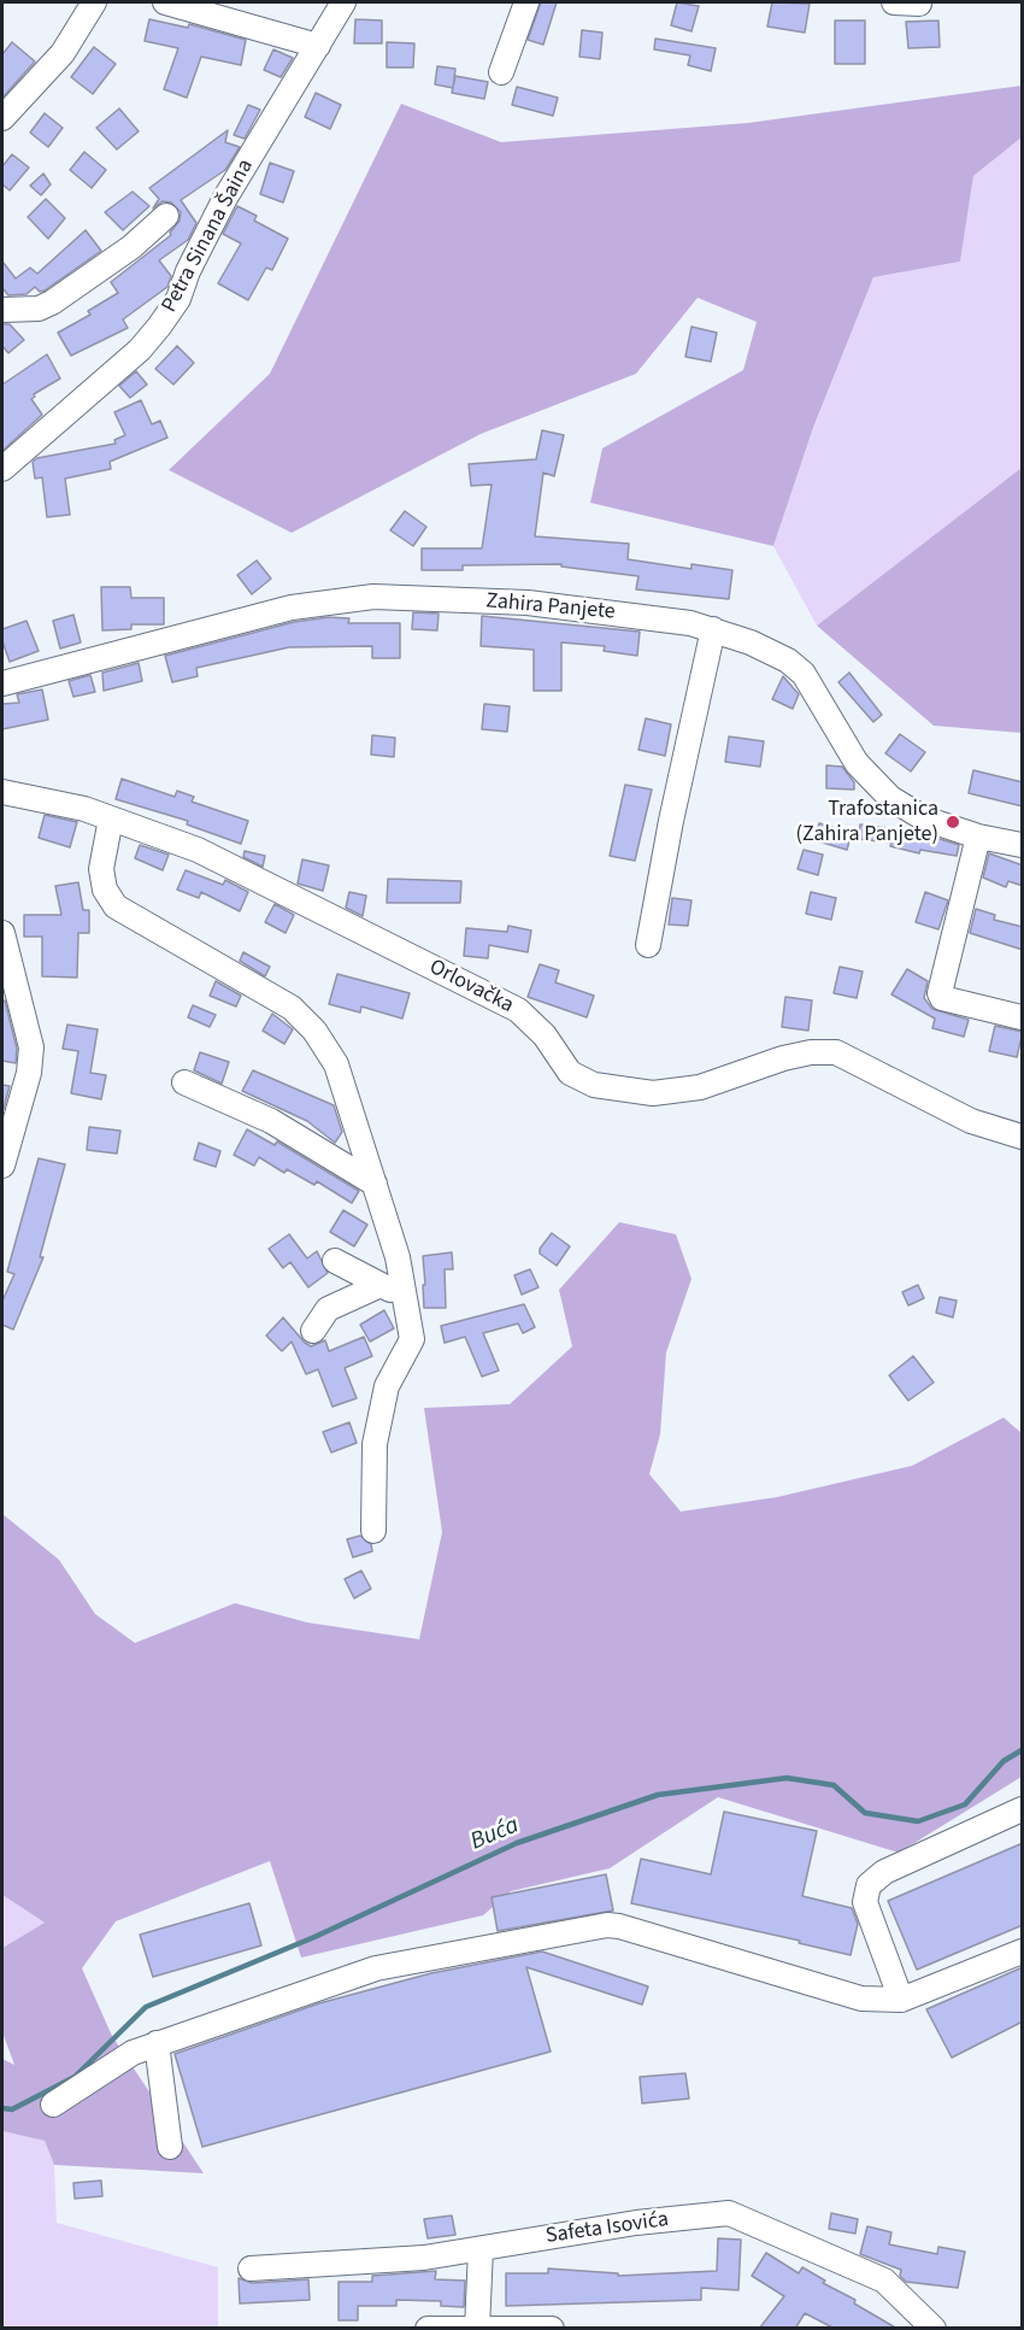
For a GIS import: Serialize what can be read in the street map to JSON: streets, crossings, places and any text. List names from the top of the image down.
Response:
{
  "streets": {
    "street": [
      "Petra Sinana Šaina",
      "Zahira Panjete",
      "Orlovačka",
      "Safeta Isovića"
    ]
  },
  "water": ["Buća"],
  "places": ["Trafostanica (Zahira Panjete)"]
}
